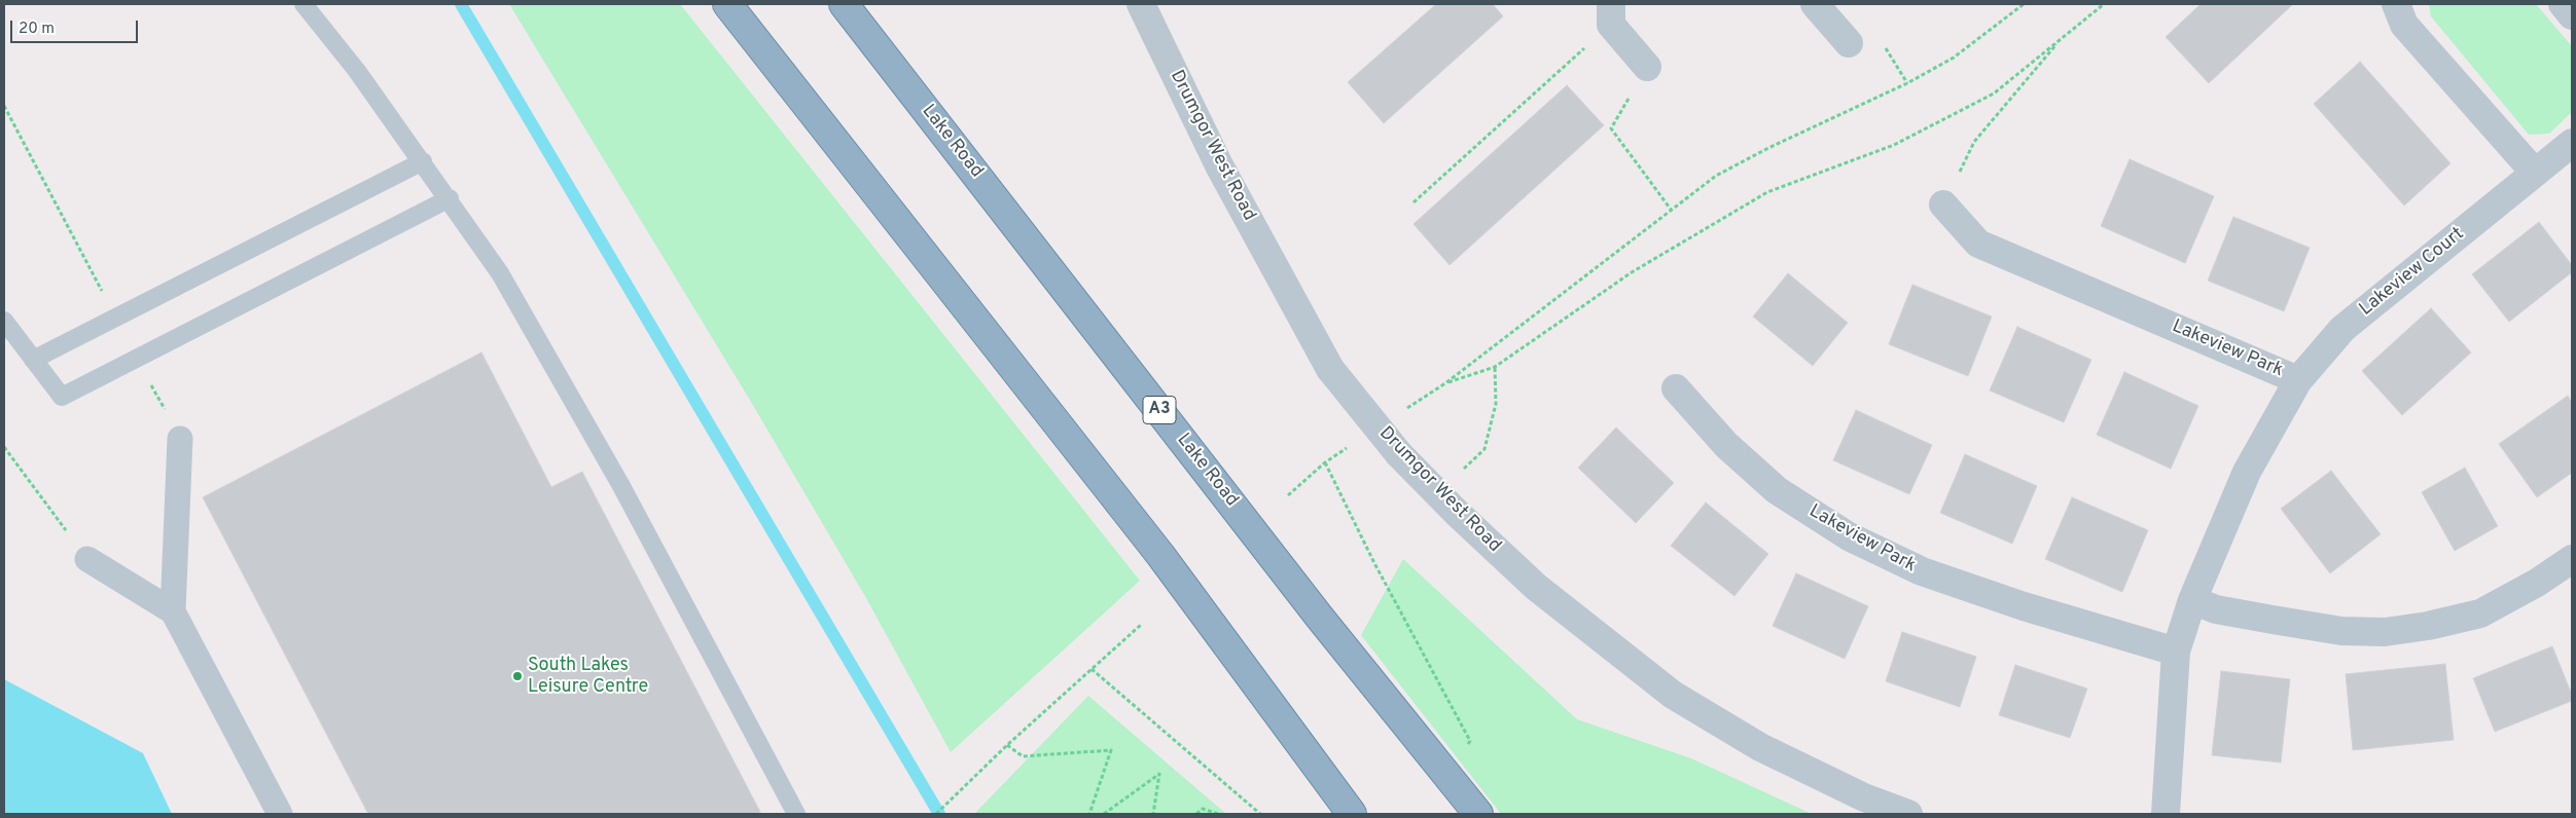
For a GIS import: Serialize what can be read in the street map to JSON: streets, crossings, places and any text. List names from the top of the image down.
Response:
{
  "streets": {
    "highway": ["Lake Road", "A3"],
    "street": ["Drumgor West Road", "Lakeview Court", "Lakeview Park"]
  },
  "crossings": [
    ["Lakeview Court", "Lakeview Park"]
  ],
  "places": ["South Lakes Leisure Centre"],
  "scale_bar": "20 m"
}
